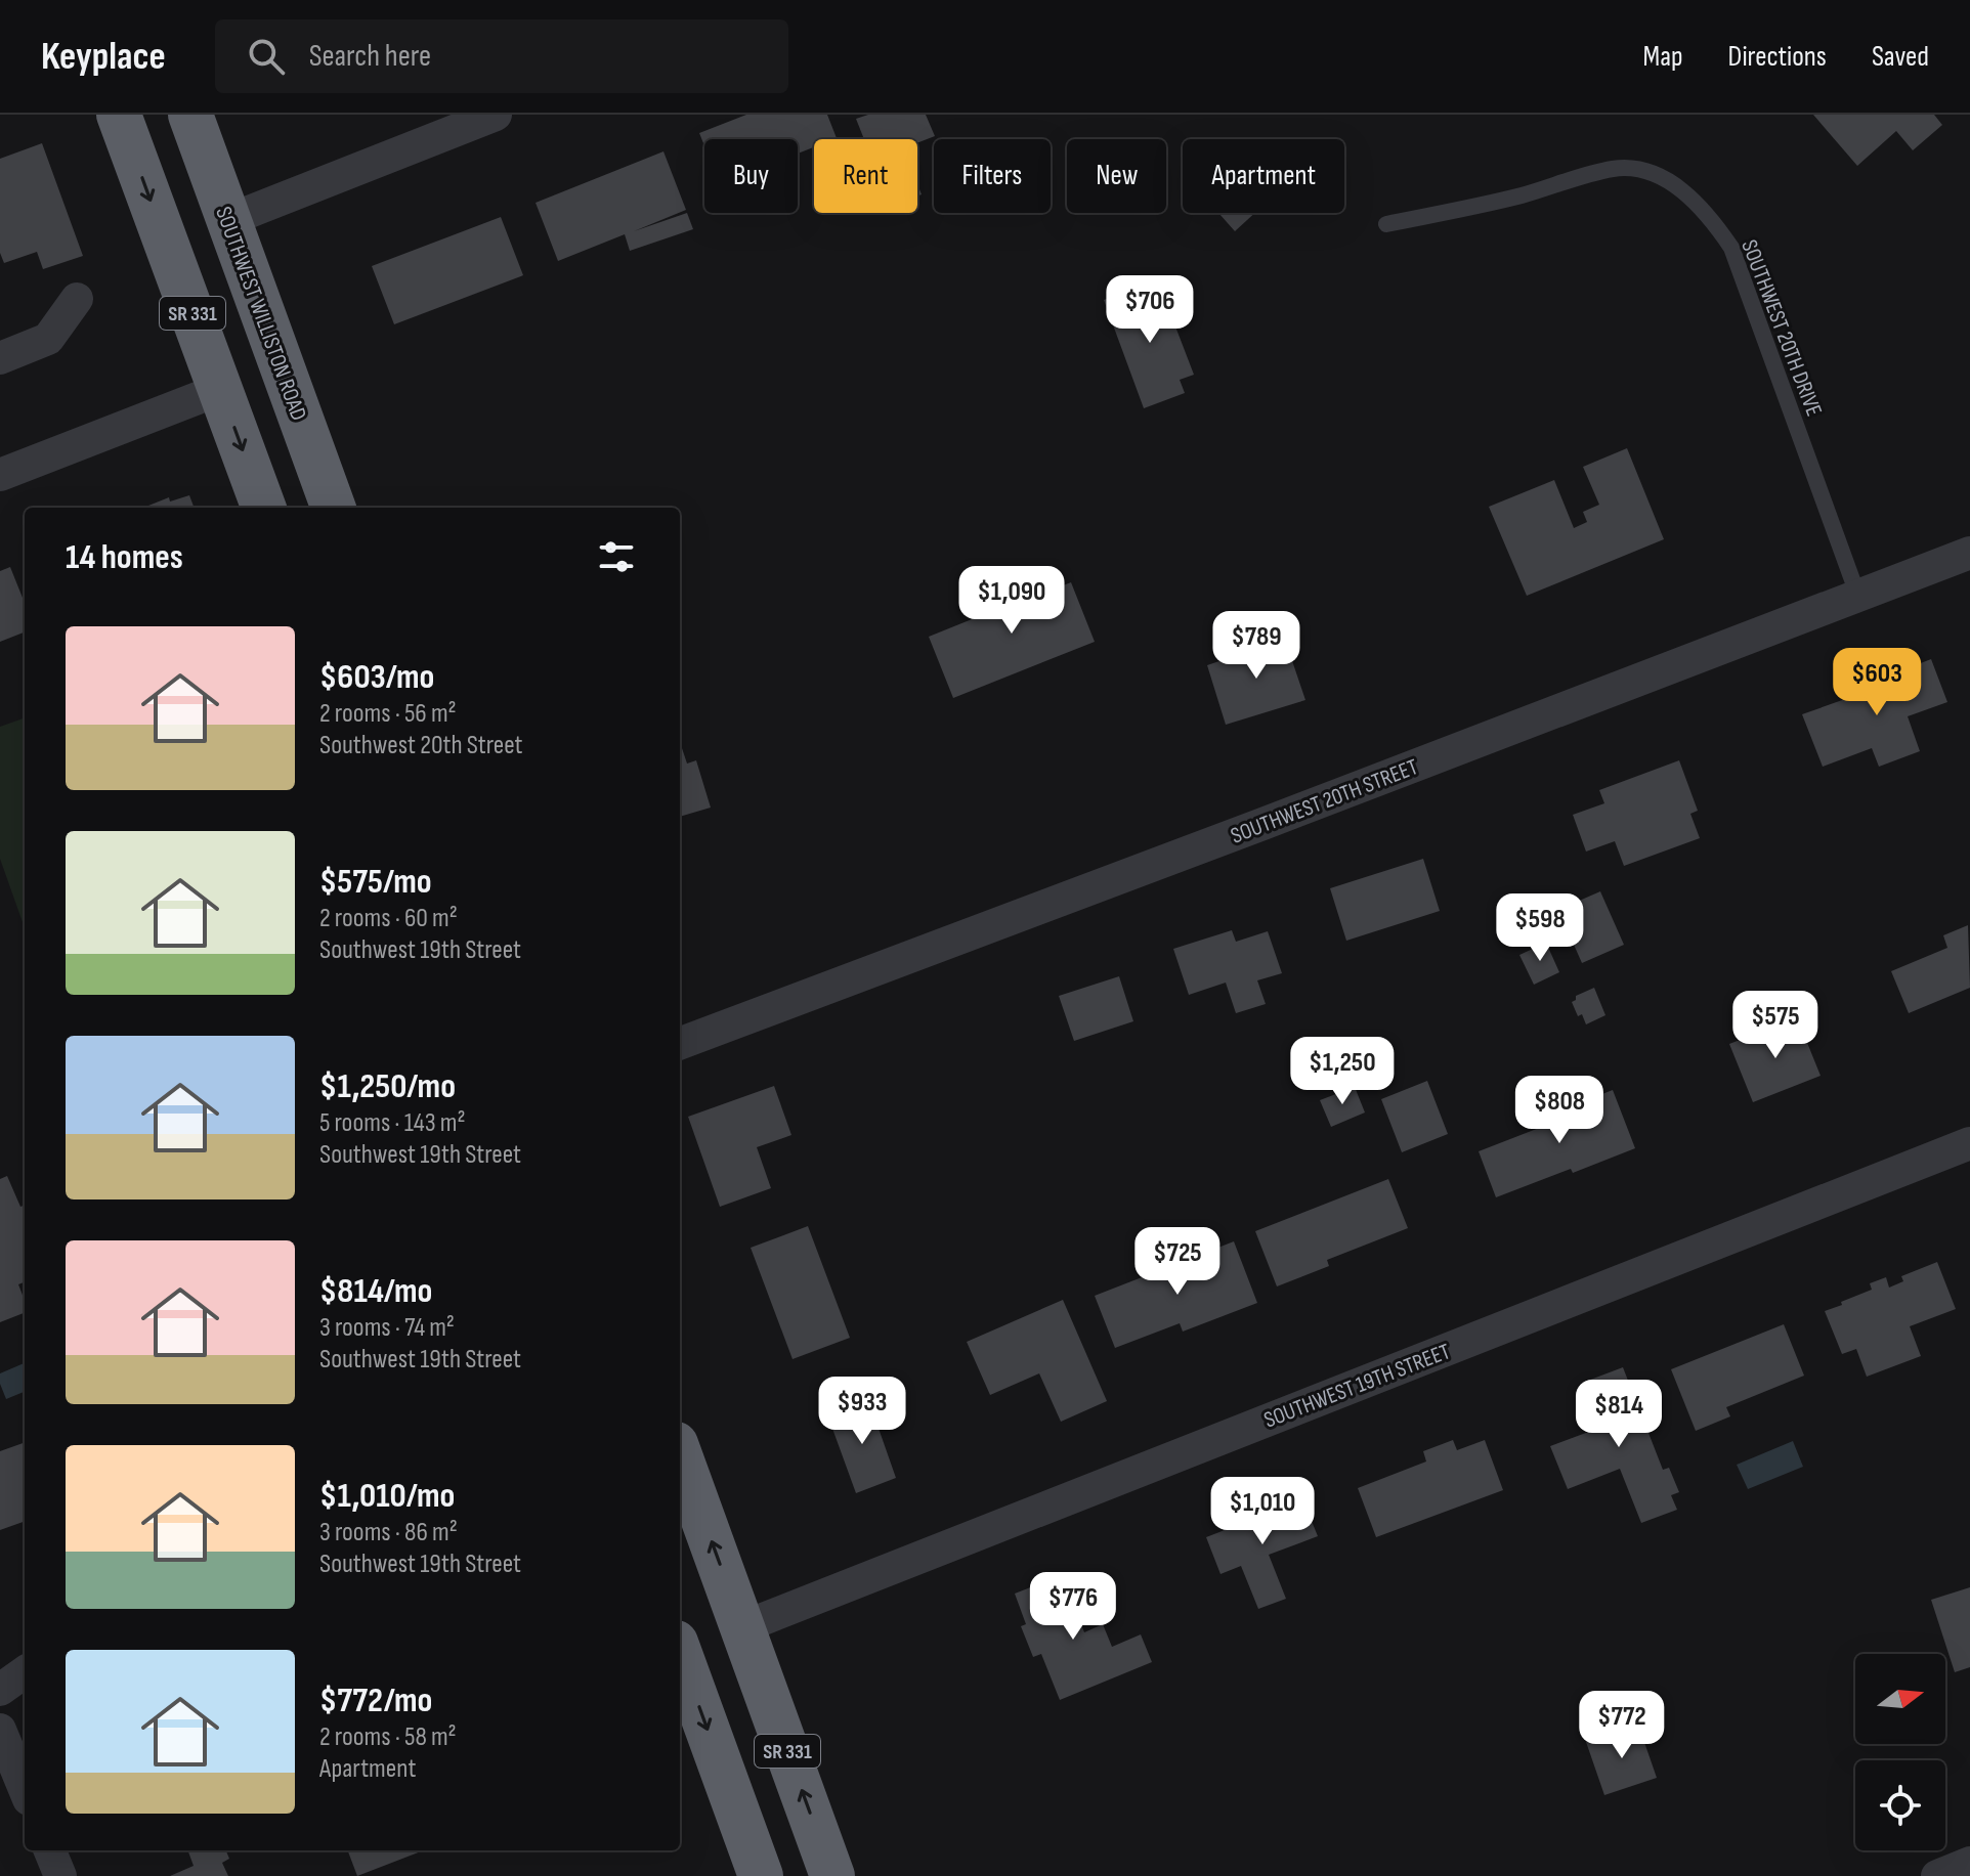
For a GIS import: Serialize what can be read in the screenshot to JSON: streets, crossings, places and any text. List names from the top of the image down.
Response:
{
  "streets": {
    "highway": ["SR 331", "SOUTHWEST WILLISTON ROAD"],
    "street": ["SOUTHWEST 20TH STREET", "SOUTHWEST 19TH STREET"],
    "lane": ["SOUTHWEST 20TH DRIVE"]
  },
  "crossings": [
    ["SR 331", "SOUTHWEST 19TH STREET"],
    ["SOUTHWEST 20TH DRIVE", "SOUTHWEST 20TH STREET"]
  ],
  "north": "right",
  "page": {
    "header": "Keyplace",
    "search": "Search here",
    "nav": ["Map", "Directions", "Saved"],
    "chip": [
      "Buy",
      "Rent",
      "Filters",
      "New",
      "Apartment"
    ],
    "price": [
      "$706",
      "$1,090",
      "$789",
      "$603",
      "$598",
      "$575",
      "$1,250",
      "$808",
      "$725",
      "$933",
      "$814",
      "$1,010",
      "$776",
      "$772"
    ],
    "heading": "14 homes",
    "list": [
      {
        "name": "$603/mo",
        "note": "2 rooms · 56 m² · Southwest 20th Street"
      },
      {
        "name": "$575/mo",
        "note": "2 rooms · 60 m² · Southwest 19th Street"
      },
      {
        "name": "$1,250/mo",
        "note": "5 rooms · 143 m² · Southwest 19th Street"
      },
      {
        "name": "$814/mo",
        "note": "3 rooms · 74 m² · Southwest 19th Street"
      },
      {
        "name": "$1,010/mo",
        "note": "3 rooms · 86 m² · Southwest 19th Street"
      },
      {
        "name": "$772/mo",
        "note": "2 rooms · 58 m² · Apartment"
      }
    ]
  }
}
